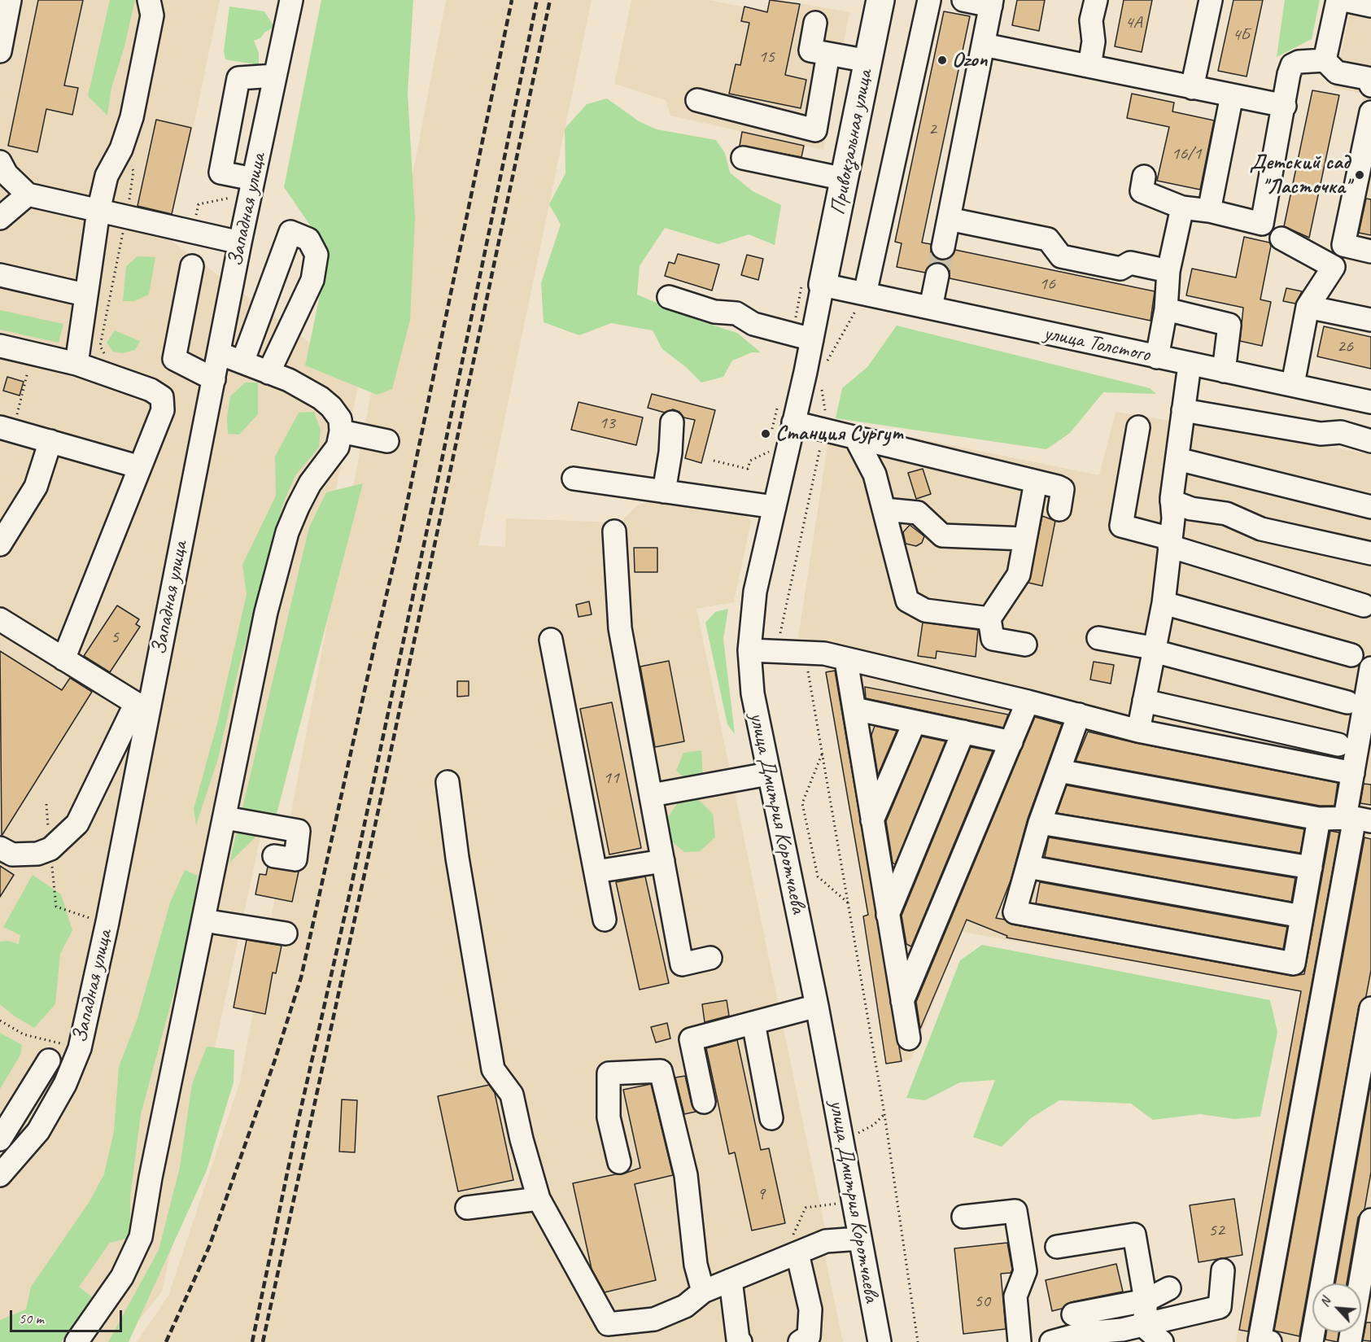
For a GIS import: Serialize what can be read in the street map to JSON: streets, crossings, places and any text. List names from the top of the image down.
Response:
{
  "streets": {
    "main road": ["Привокзальная улица"],
    "street": ["Западная улица", "улица Толстого", "улица Дмитрия Коротчаева"]
  },
  "crossings": [
    ["Привокзальная улица", "улица Толстого"],
    ["Привокзальная улица", "улица Дмитрия Коротчаева"],
    ["улица Толстого", "улица Дмитрия Коротчаева"]
  ],
  "places": ["Ozon", "Детский сад \"Ласточка\"", "Станция Сургут"],
  "house_numbers": [
    "4А",
    "4Б",
    "15",
    "2",
    "16/1",
    "16",
    "26",
    "13",
    "5",
    "11",
    "9",
    "52",
    "50"
  ],
  "scale_bar": "50 m",
  "north": "top left"
}
